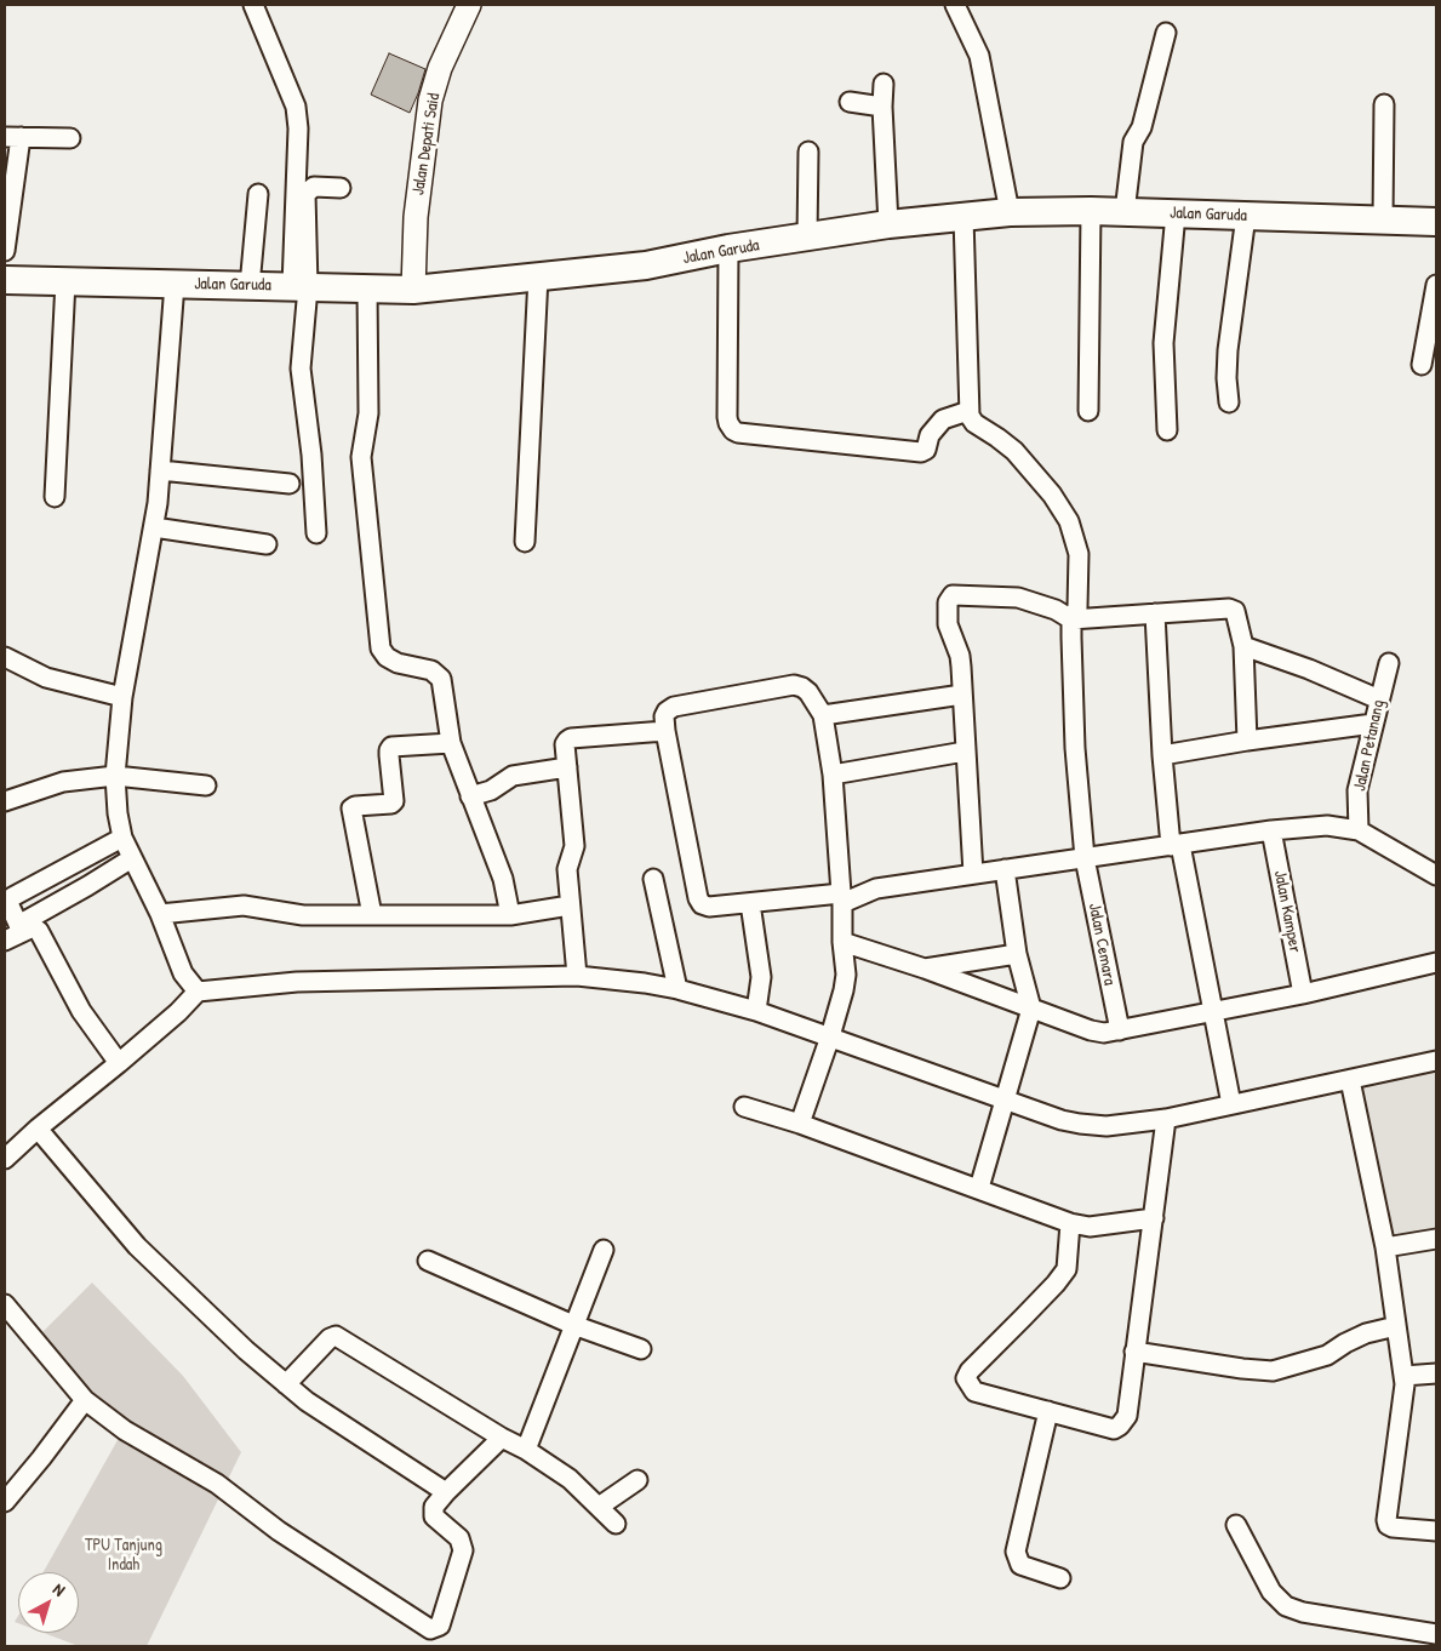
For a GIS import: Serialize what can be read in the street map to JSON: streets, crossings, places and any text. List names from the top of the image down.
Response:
{
  "streets": {
    "highway": ["Jalan Garuda"],
    "main road": ["Jalan Depati Said"],
    "street": ["Jalan Petanang", "Jalan Kamper", "Jalan Cemara"]
  },
  "crossings": [
    ["Jalan Depati Said", "Jalan Garuda"]
  ],
  "parks": ["TPU Tanjung Indah"],
  "north": "top right"
}
